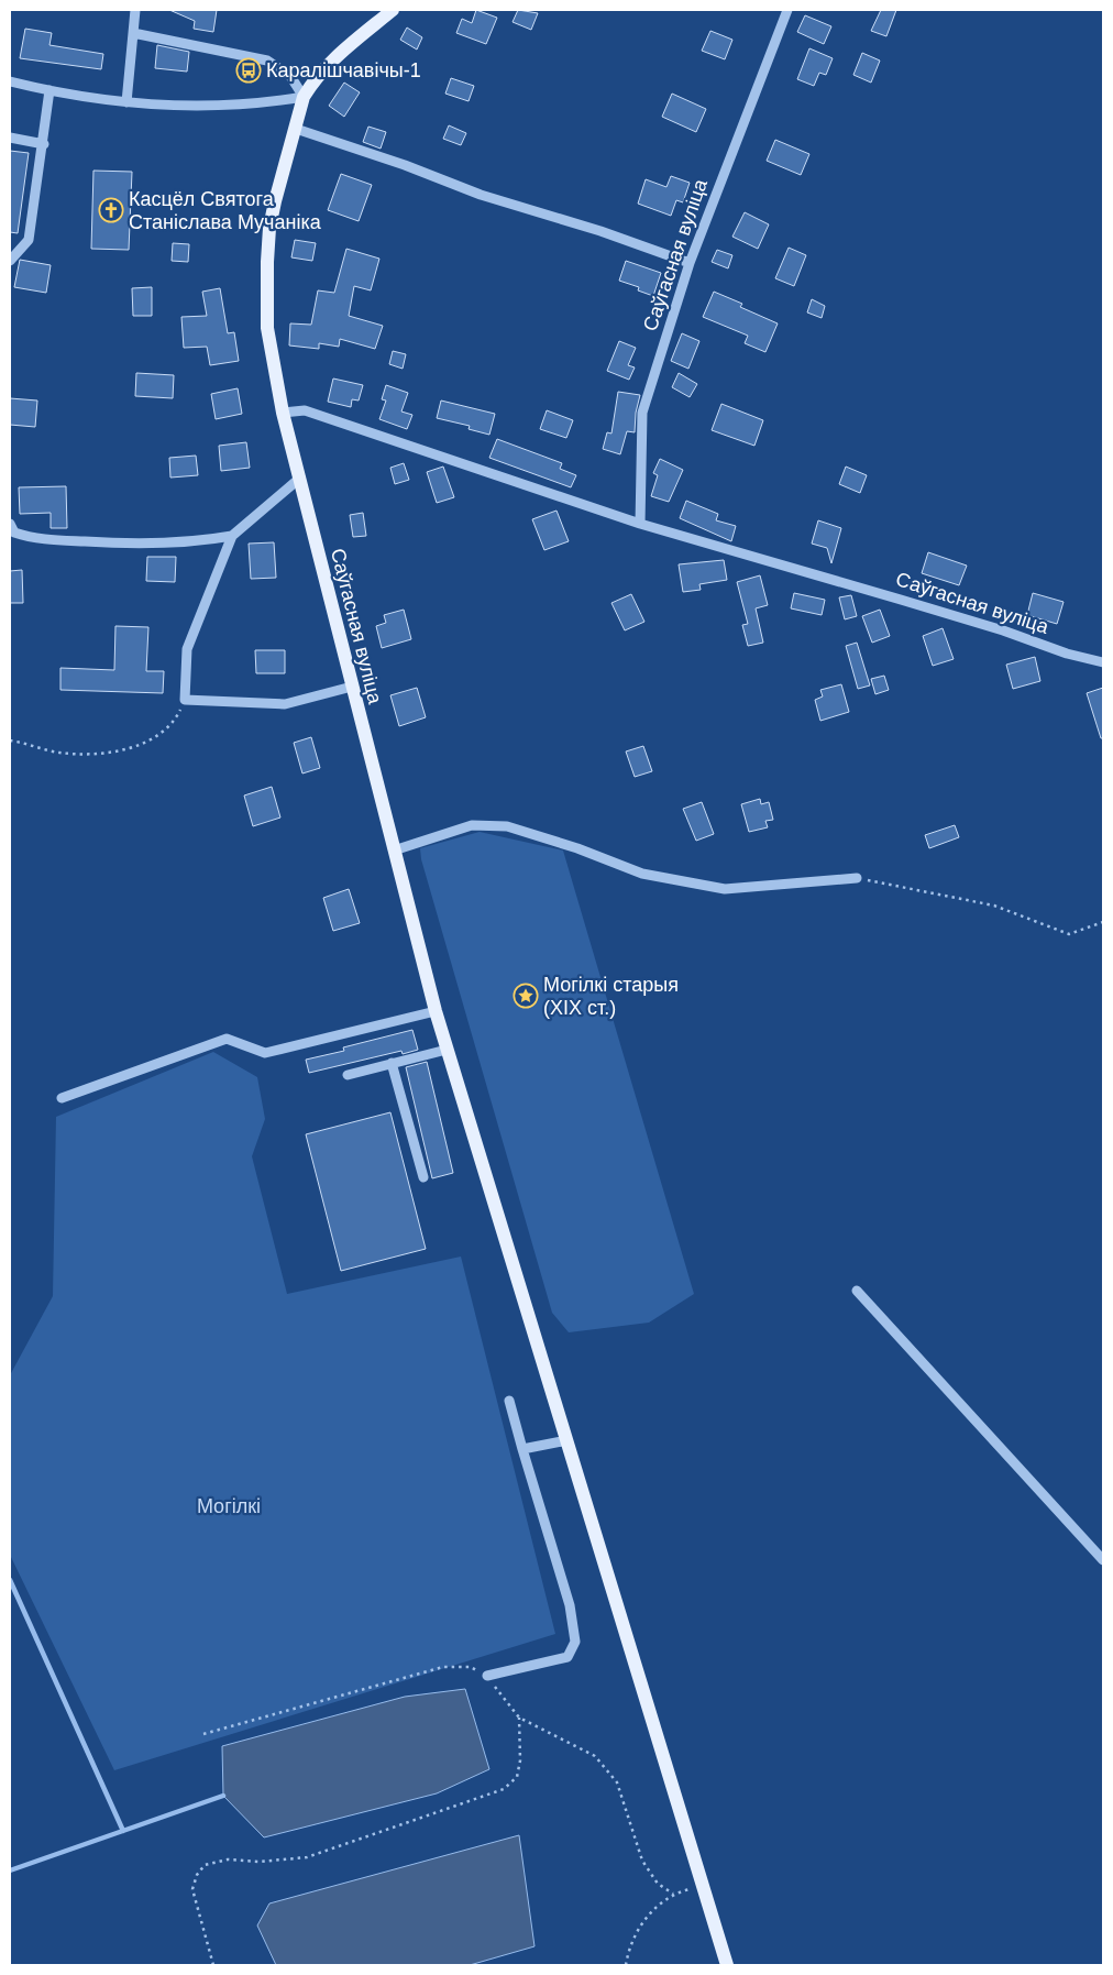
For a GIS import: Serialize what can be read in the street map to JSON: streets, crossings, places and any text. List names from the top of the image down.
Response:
{
  "streets": {
    "main road": ["Саўгасная вуліца"]
  },
  "parks": ["Могілкі"],
  "places": {
    "bus stop": ["Каралішчавічы-1"],
    "church": ["Касцёл Святога Станіслава Мучаніка"],
    "place": ["Могілкі старыя (XIX ст.)"]
  }
}
